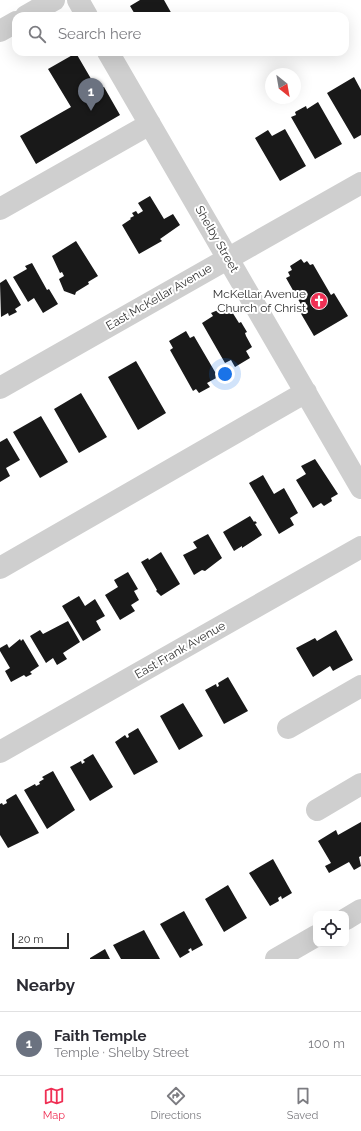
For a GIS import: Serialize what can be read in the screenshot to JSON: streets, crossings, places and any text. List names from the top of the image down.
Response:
{
  "streets": {
    "street": ["Shelby Street", "East McKellar Avenue", "East Frank Avenue"]
  },
  "crossings": [
    ["Shelby Street", "East McKellar Avenue"]
  ],
  "places": {
    "church": ["McKellar Avenue Church of Christ"]
  },
  "scale_bar": "20 m",
  "north": "bottom right",
  "page": {
    "search": "Search here",
    "pins": "1",
    "scale": "20 m",
    "heading": "Nearby",
    "list": [
      {
        "mark": "1",
        "name": "Faith Temple",
        "note": "Temple · Shelby Street",
        "value": "100 m"
      }
    ],
    "nav": ["Map", "Directions", "Saved"]
  }
}
